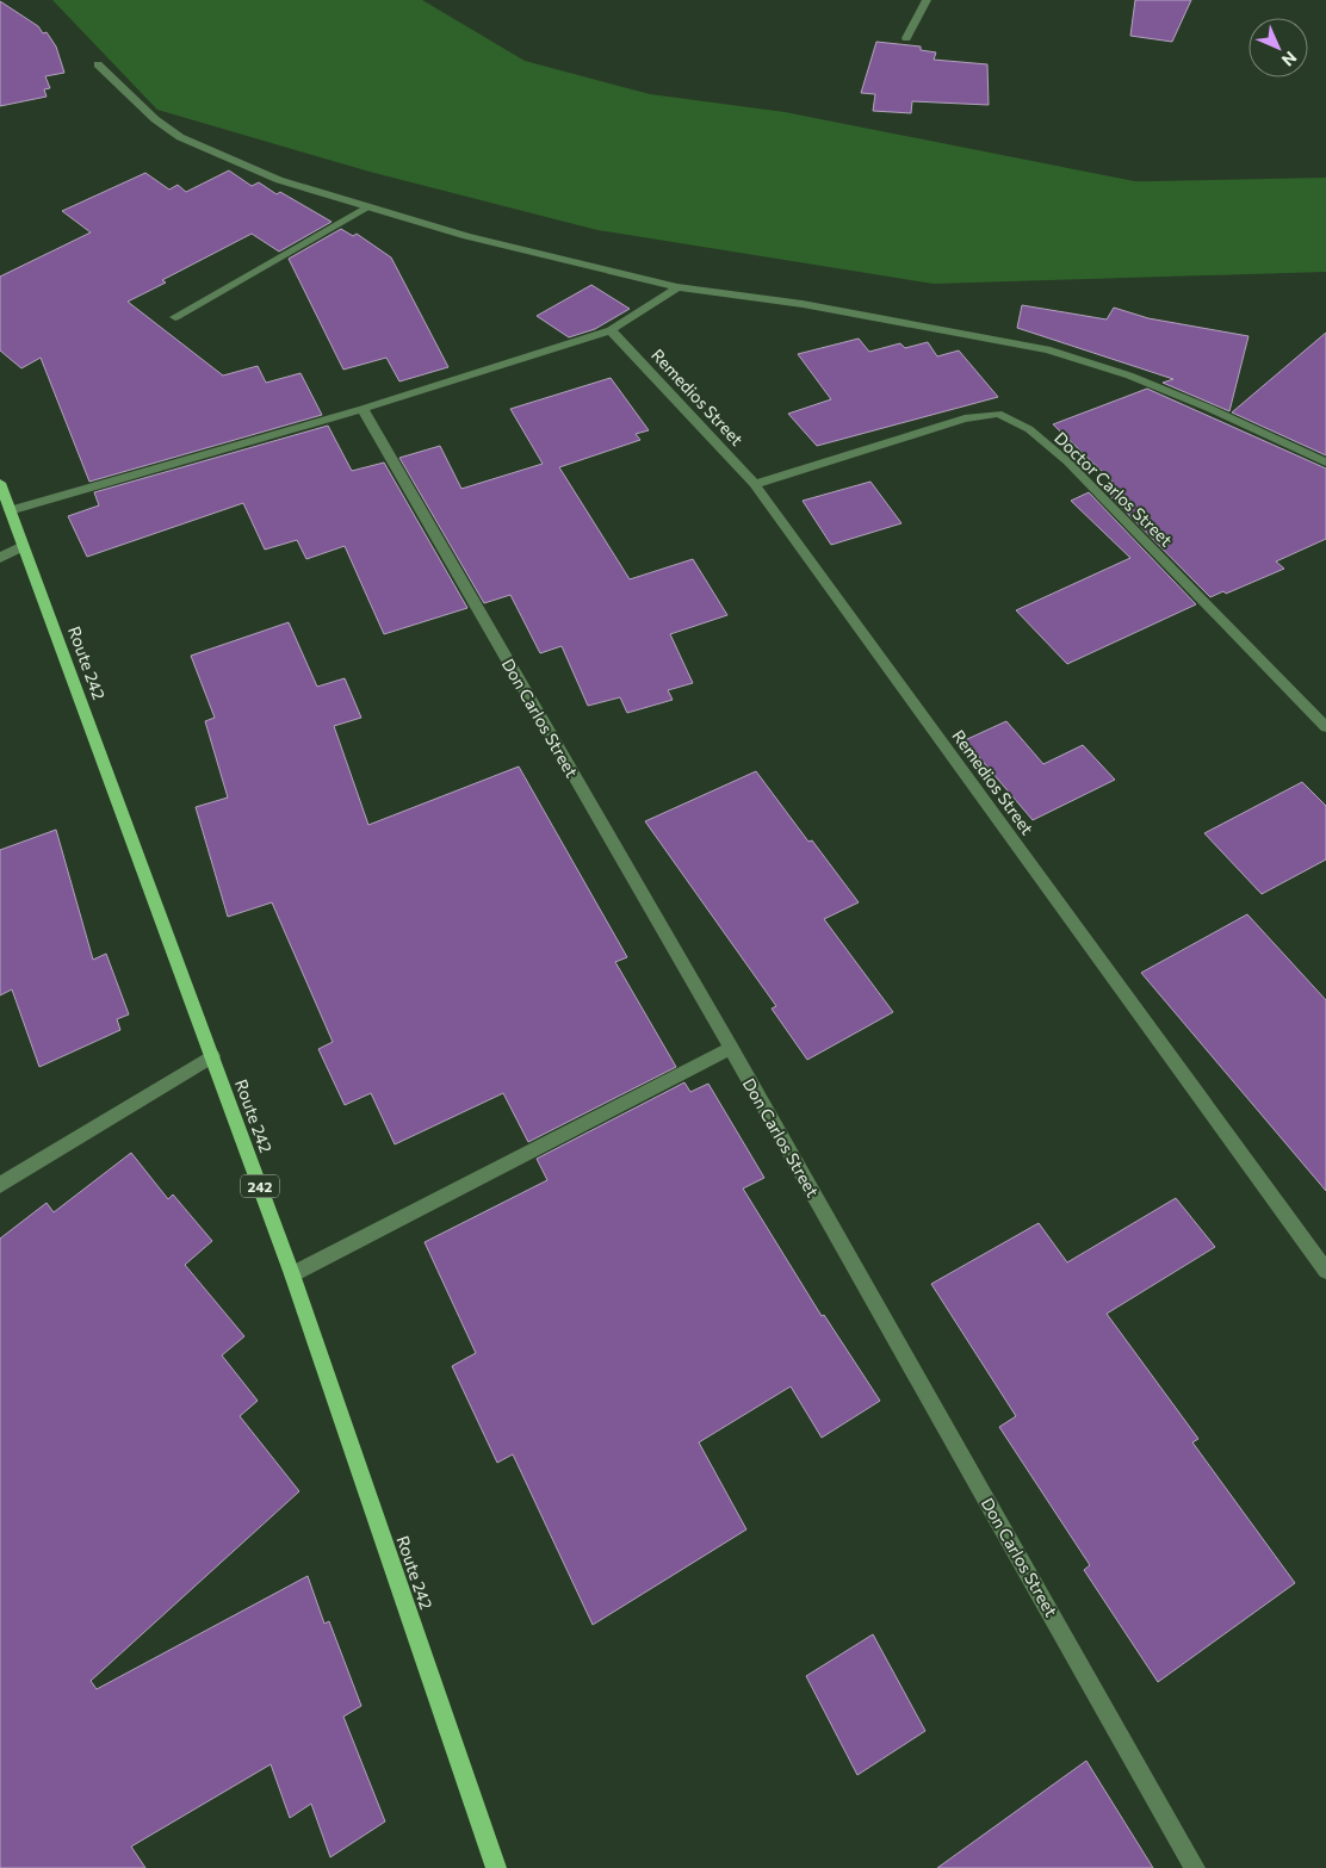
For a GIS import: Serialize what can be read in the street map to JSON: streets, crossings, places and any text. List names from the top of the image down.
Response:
{
  "streets": {
    "main road": ["Route 242", "242"],
    "street": ["Remedios Street", "Doctor Carlos Street", "Don Carlos Street"]
  },
  "crossings": [
    ["Remedios Street", "Doctor Carlos Street"]
  ],
  "north": "bottom right"
}
